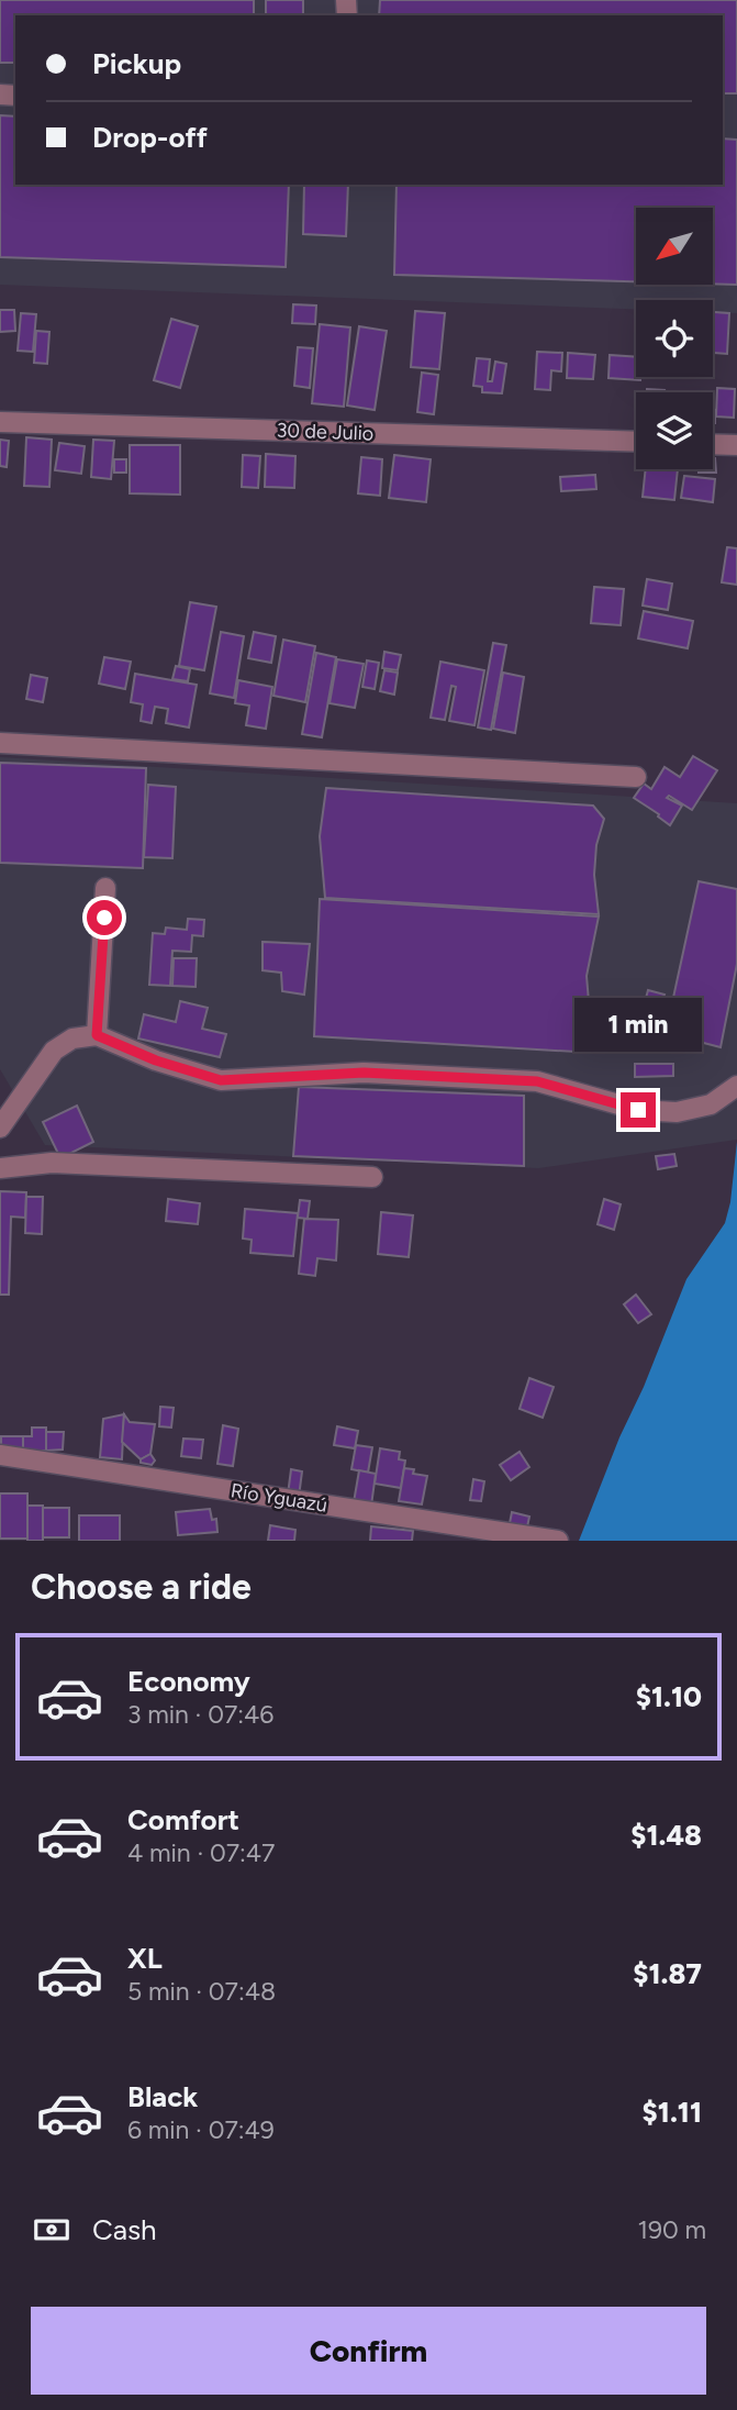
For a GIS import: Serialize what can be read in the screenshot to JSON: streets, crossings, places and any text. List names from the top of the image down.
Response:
{
  "streets": {
    "street": ["30 de Julio", "Río Yguazú"]
  },
  "north": "bottom left",
  "page": {
    "banner": ["Pickup", "Drop-off"],
    "bubble": "1 min",
    "heading": "Choose a ride",
    "list": [
      {
        "name": "Economy",
        "note": "3 min · 07:46",
        "value": "$1.10"
      },
      {
        "name": "Comfort",
        "note": "4 min · 07:47",
        "value": "$1.48"
      },
      {
        "name": "XL",
        "note": "5 min · 07:48",
        "value": "$1.87"
      },
      {
        "name": "Black",
        "note": "6 min · 07:49",
        "value": "$1.11"
      }
    ],
    "pay": ["Cash", "190 m"],
    "buttons": "Confirm"
  }
}
